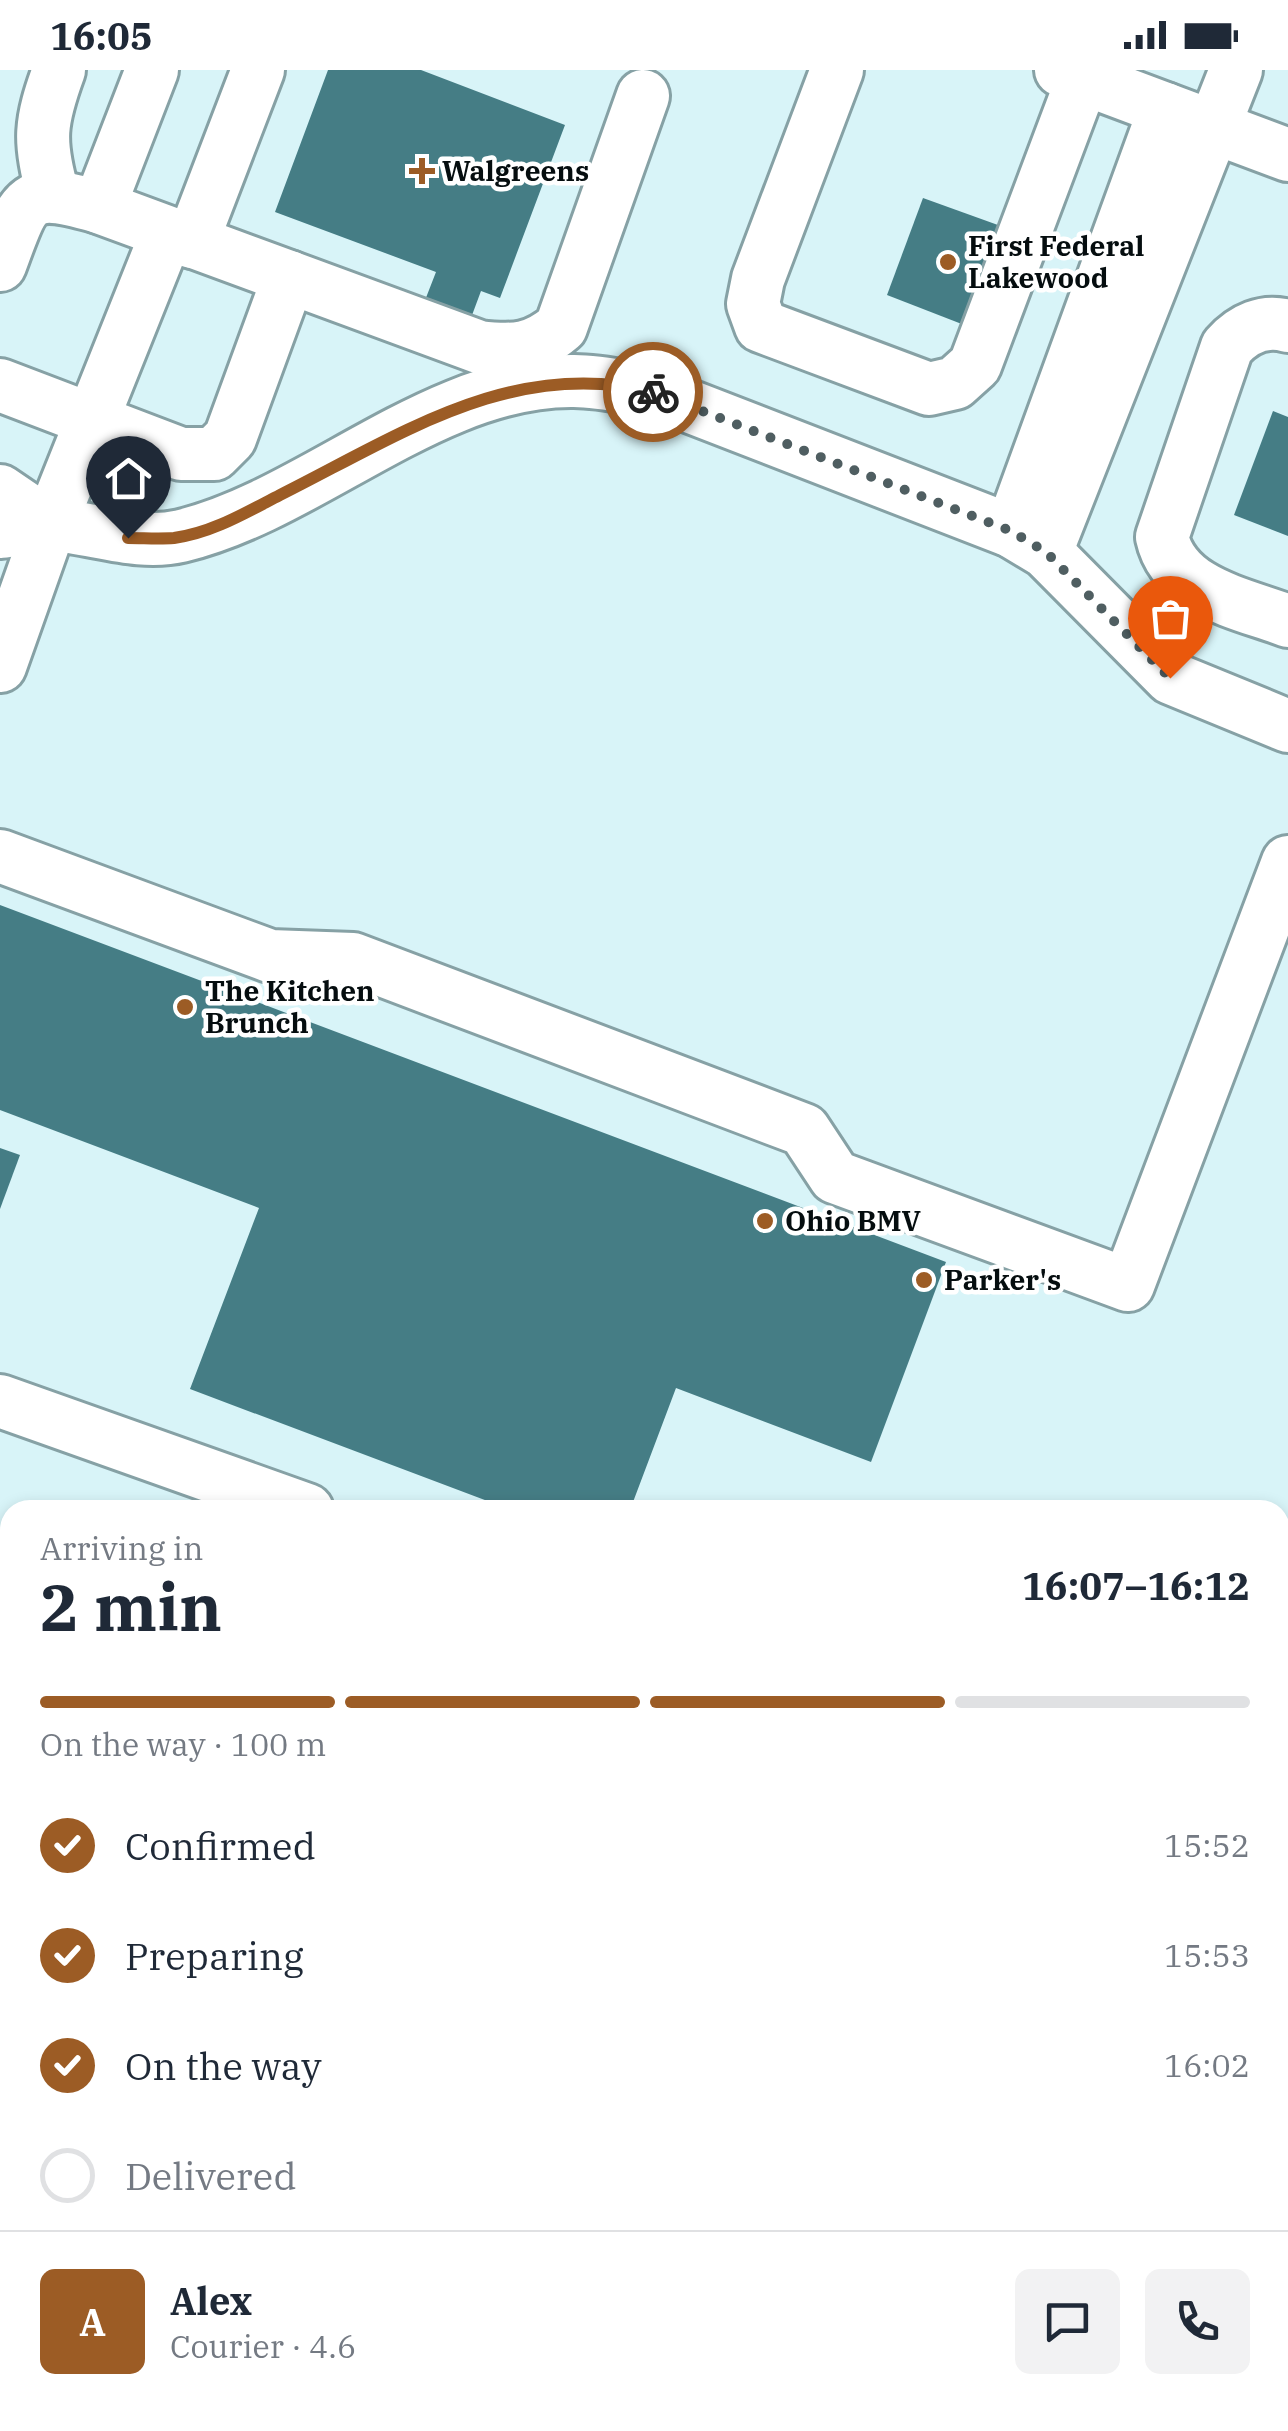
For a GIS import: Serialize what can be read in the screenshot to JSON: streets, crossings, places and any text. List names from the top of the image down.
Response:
{
  "places": {
    "health": ["Walgreens"],
    "other": [
      "First Federal Lakewood",
      "The Kitchen Brunch",
      "Ohio BMV",
      "Parker's"
    ]
  },
  "page": {
    "status": "16:05",
    "heading": ["2 min", "Arriving in", "16:07–16:12"],
    "panel": ["Alex", "Courier · 4.6"],
    "bar": "On the way · 100 m",
    "list": [
      ["Confirmed", "15:52"],
      ["Preparing", "15:53"],
      ["On the way", "16:02"],
      "Delivered"
    ],
    "round": "A"
  }
}
